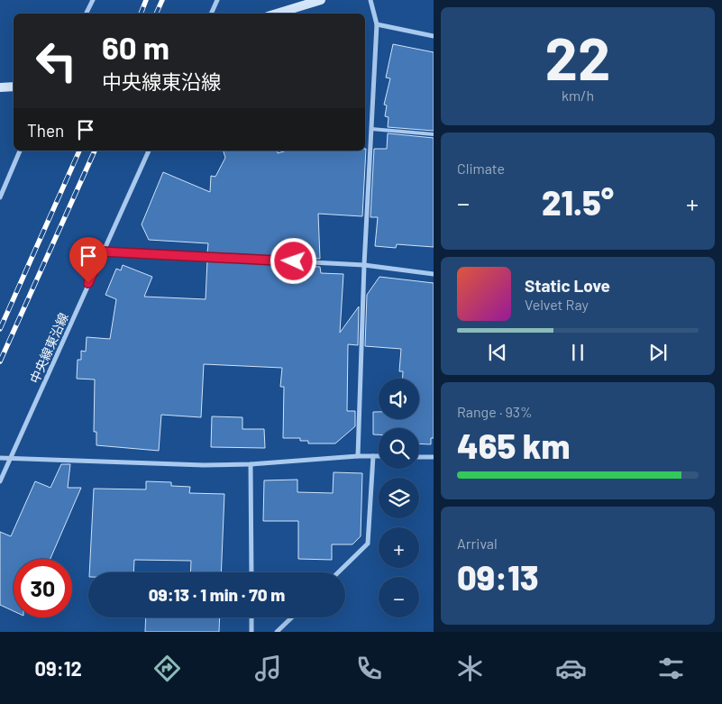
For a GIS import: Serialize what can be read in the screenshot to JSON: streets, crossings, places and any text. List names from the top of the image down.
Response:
{
  "streets": {
    "street": ["中央線東沿線"]
  },
  "page": {
    "tile": [
      ["22", "km/h"],
      "Climate",
      ["Range · 93%", "465 km"],
      ["Arrival", "09:13"]
    ],
    "turn": ["60 m", "中央線東沿線"],
    "then": "Then",
    "heat": ["−", "21.5°", "+"],
    "song": ["Static Love", "Velvet Ray"],
    "map_buttons": ["+", "−"],
    "limit": "30",
    "trip": "09:13 · 1 min · 70 m",
    "tabs": "09:12"
  }
}
